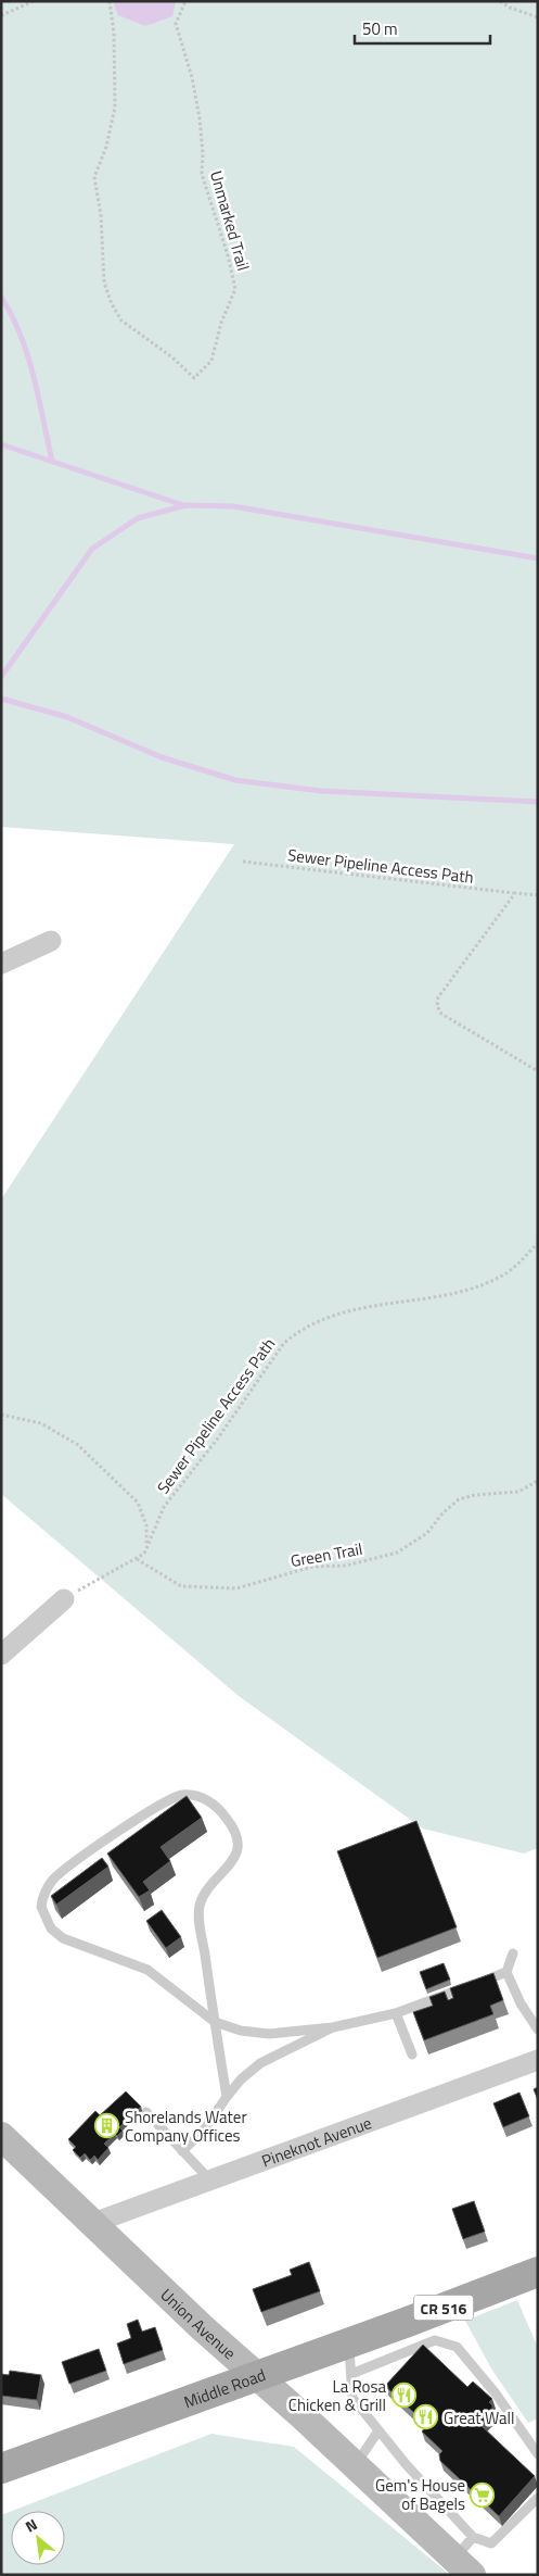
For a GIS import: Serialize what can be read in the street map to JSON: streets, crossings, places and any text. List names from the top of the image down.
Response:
{
  "streets": {
    "main road": ["CR 516", "Middle Road"],
    "street": ["Pineknot Avenue", "Union Avenue"],
    "path": ["Unmarked Trail", "Sewer Pipeline Access Path", "Green Trail"]
  },
  "crossings": [
    ["Sewer Pipeline Access Path", "Green Trail"],
    ["Pineknot Avenue", "Union Avenue"],
    ["Union Avenue", "Middle Road"]
  ],
  "places": {
    "building": ["Shorelands Water Company Offices"],
    "restaurant": ["La Rosa Chicken & Grill", "Great Wall"],
    "supermarket": ["Gem's House of Bagels"]
  },
  "scale_bar": "50 m",
  "north": "top left"
}
